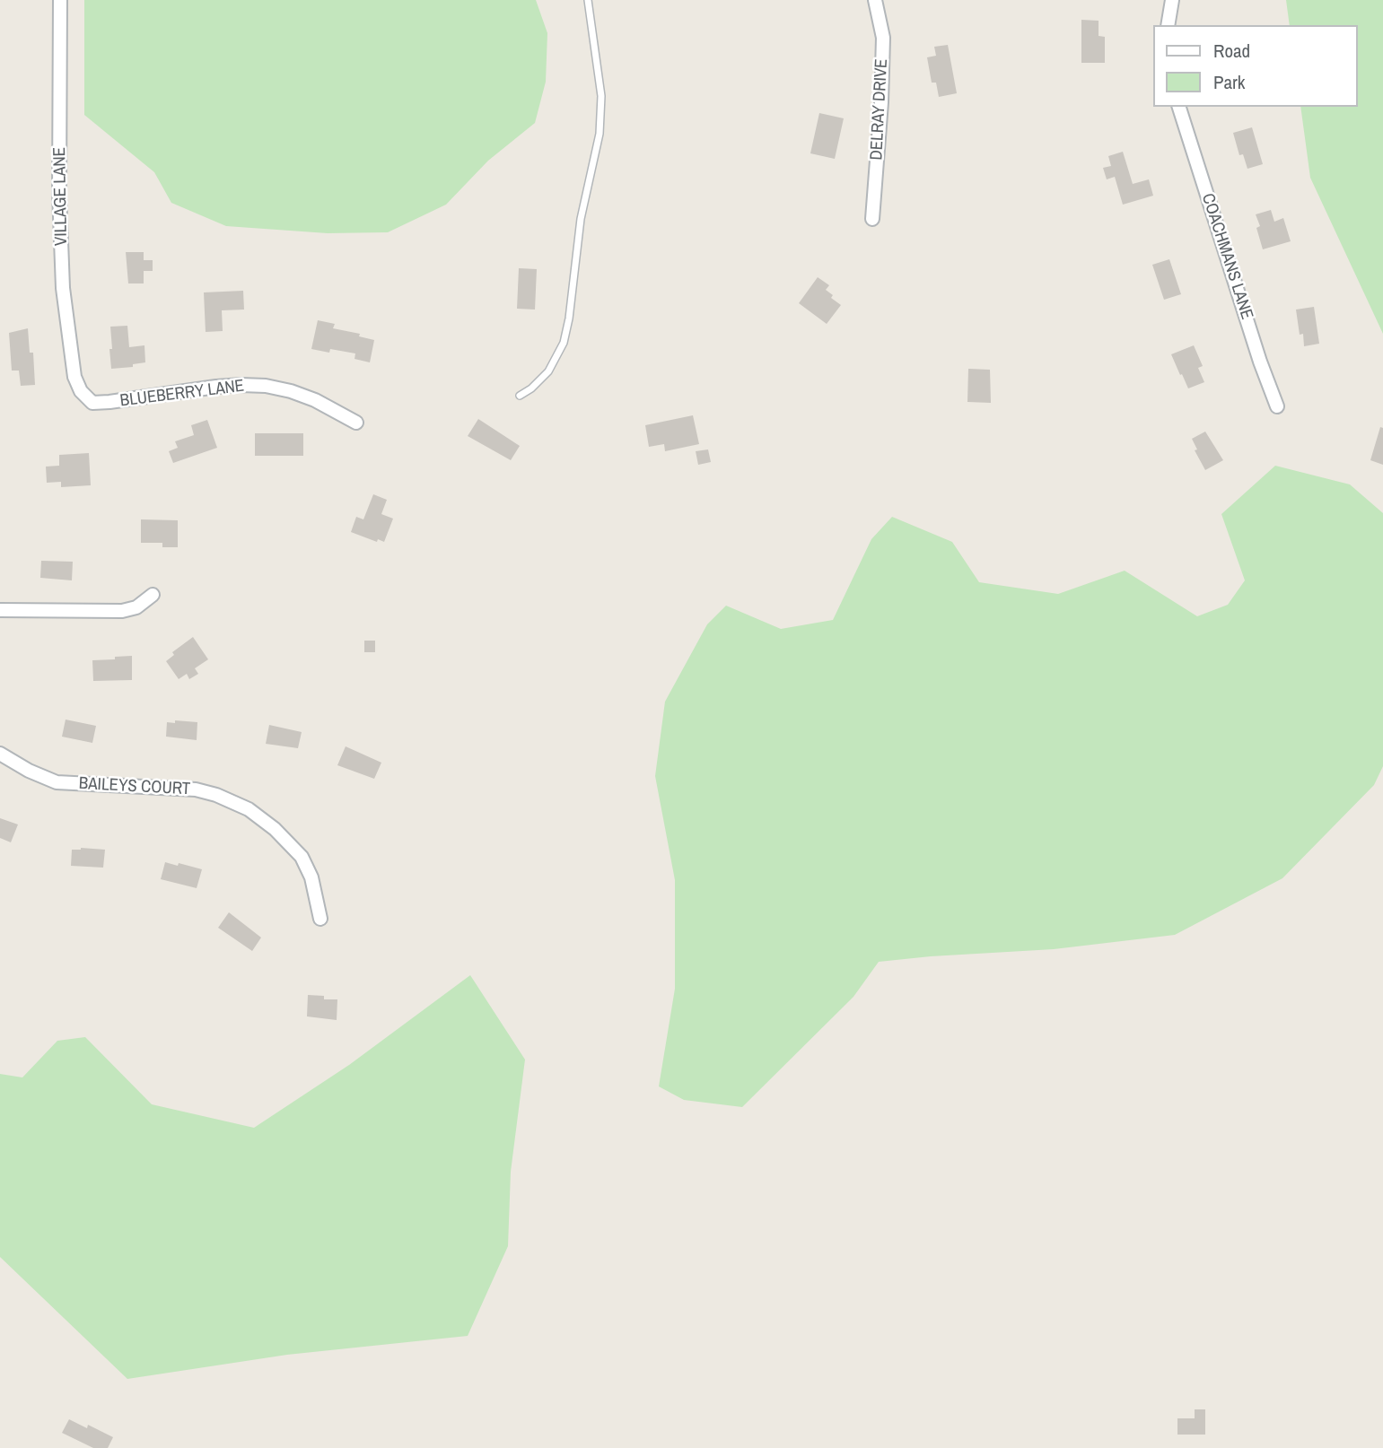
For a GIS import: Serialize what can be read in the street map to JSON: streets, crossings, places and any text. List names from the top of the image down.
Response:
{
  "streets": {
    "street": [
      "DELRAY DRIVE",
      "VILLAGE LANE",
      "COACHMANS LANE",
      "BLUEBERRY LANE",
      "BAILEYS COURT"
    ]
  },
  "crossings": [
    ["VILLAGE LANE", "BLUEBERRY LANE"]
  ],
  "legend": ["Road", "Park"]
}
